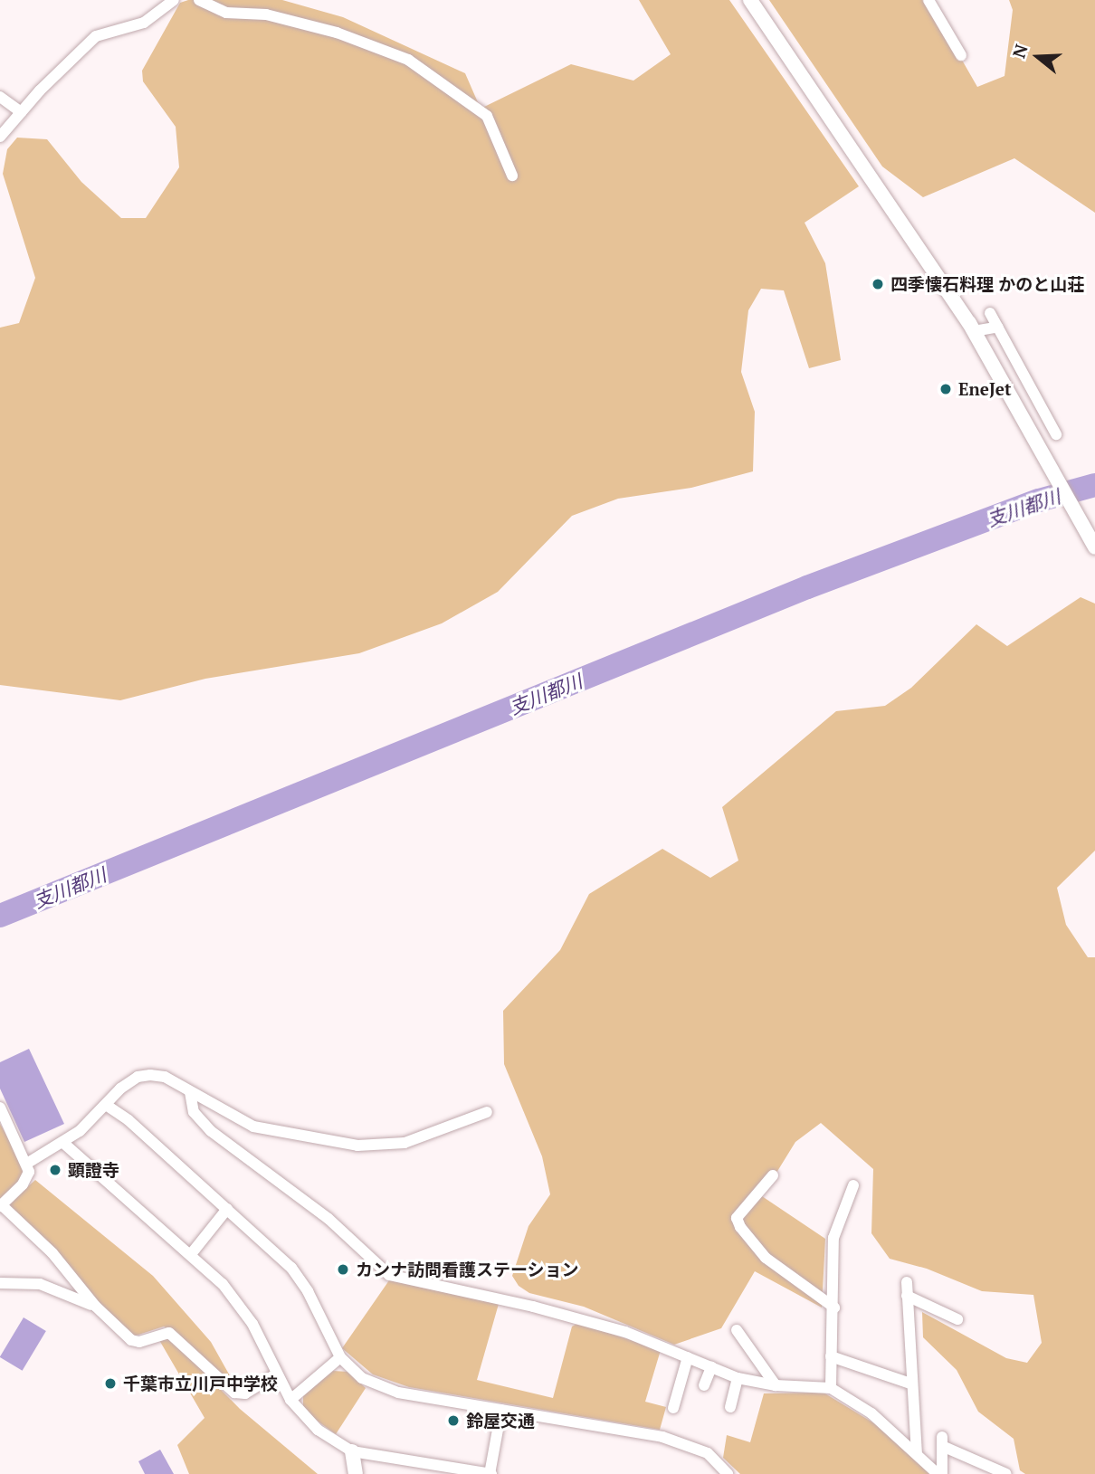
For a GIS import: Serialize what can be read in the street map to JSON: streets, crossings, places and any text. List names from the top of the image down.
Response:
{
  "water": ["支川都川"],
  "places": [
    "四季懐石料理 かのと山荘",
    "EneJet",
    "顕證寺",
    "カンナ訪問看護ステーション",
    "千葉市立川戸中学校",
    "鈴屋交通"
  ],
  "north": "left"
}
